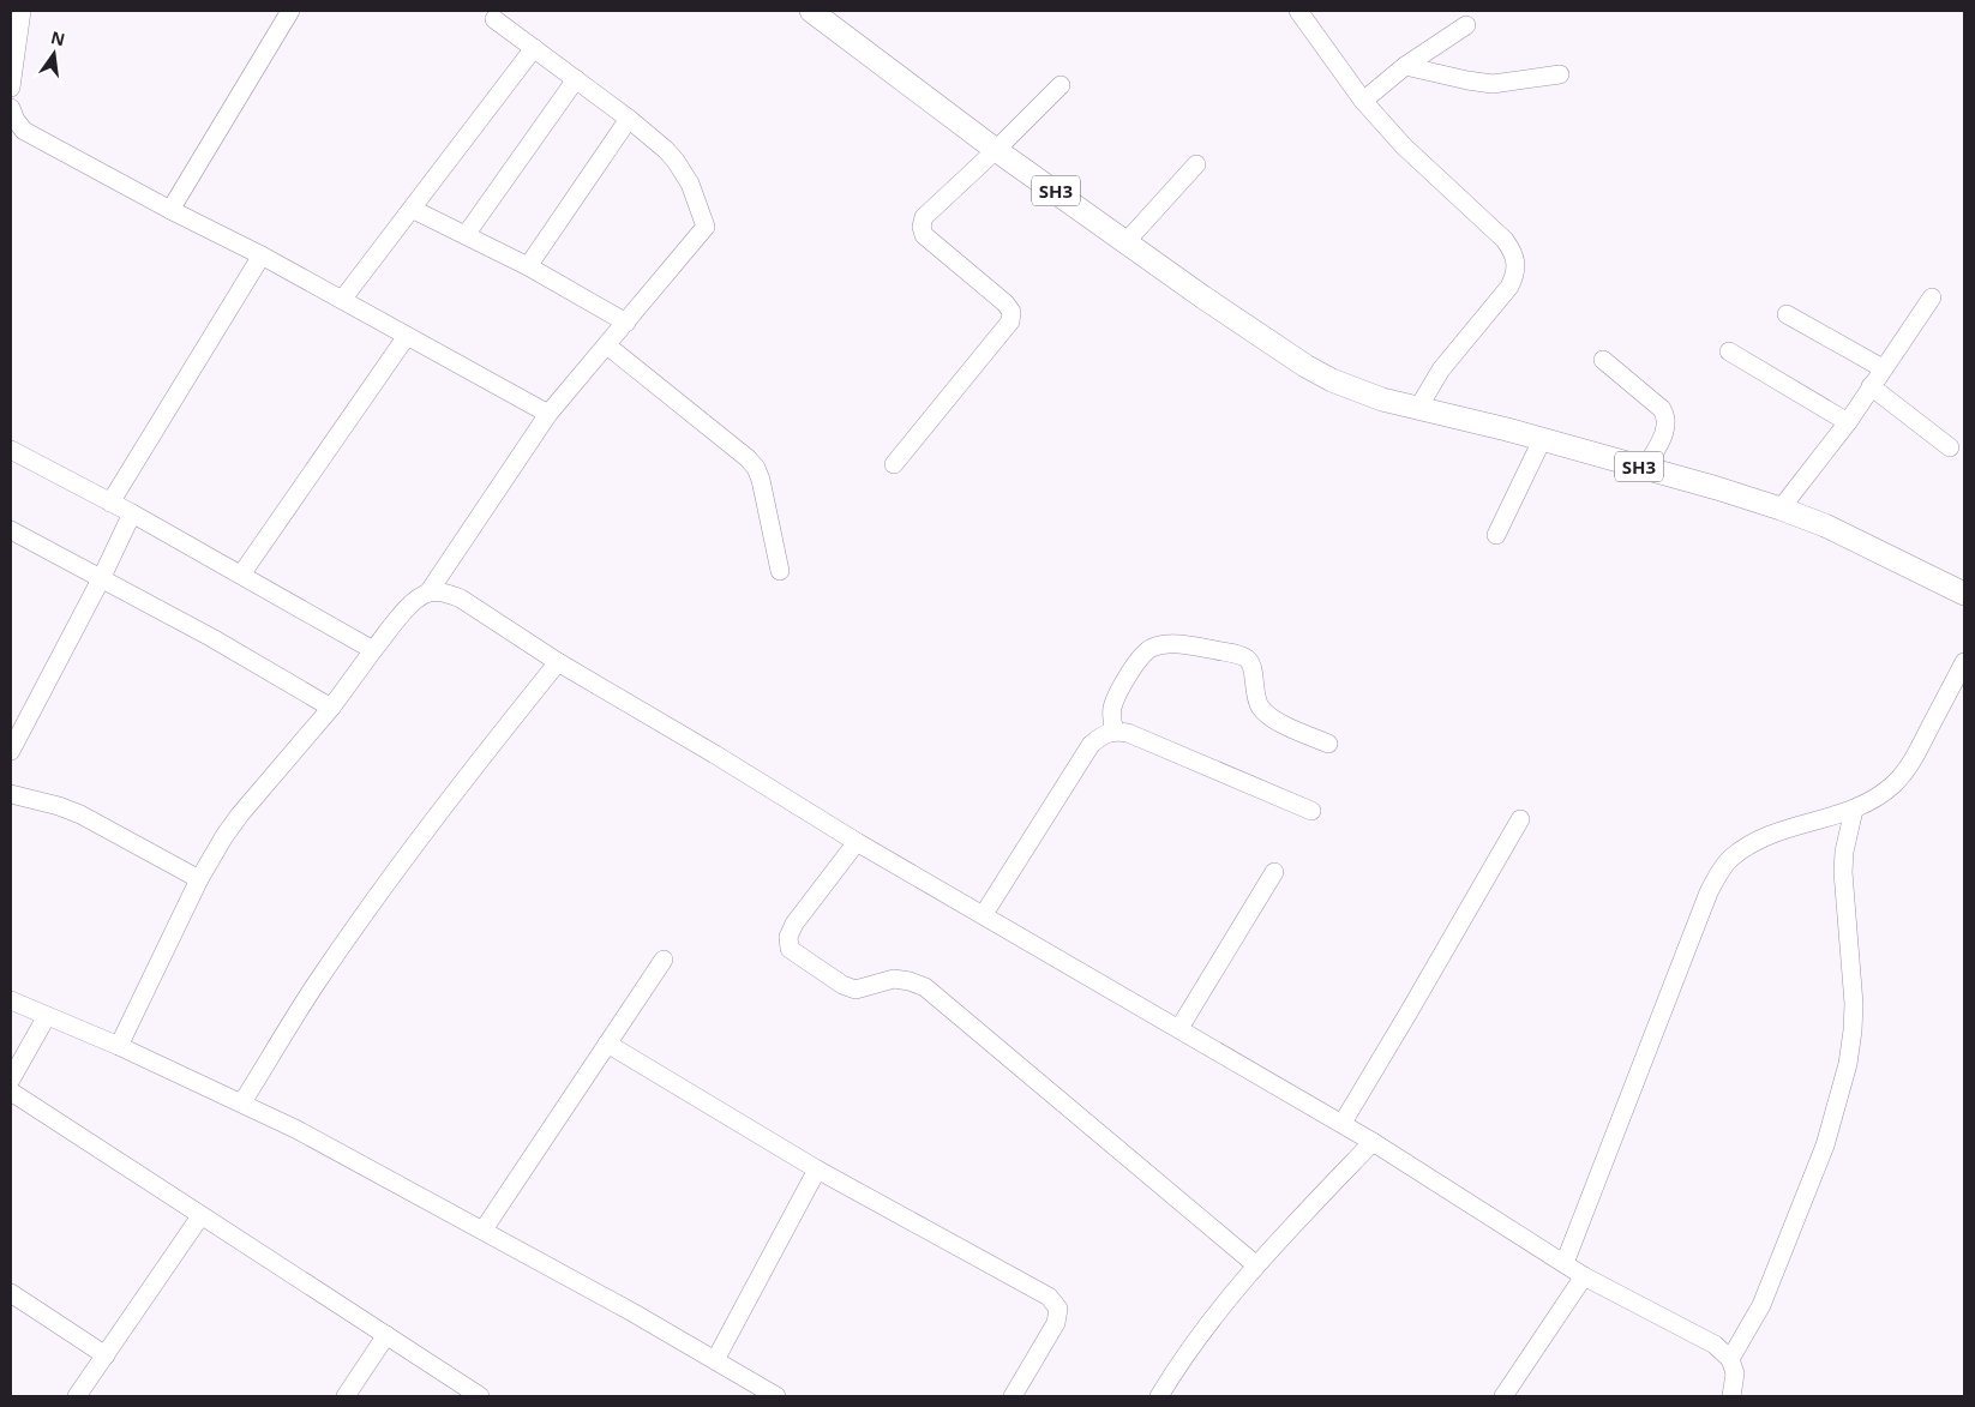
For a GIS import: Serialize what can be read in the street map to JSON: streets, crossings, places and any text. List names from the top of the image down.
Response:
{
  "streets": {
    "main road": ["SH3"]
  },
  "north": "top"
}
